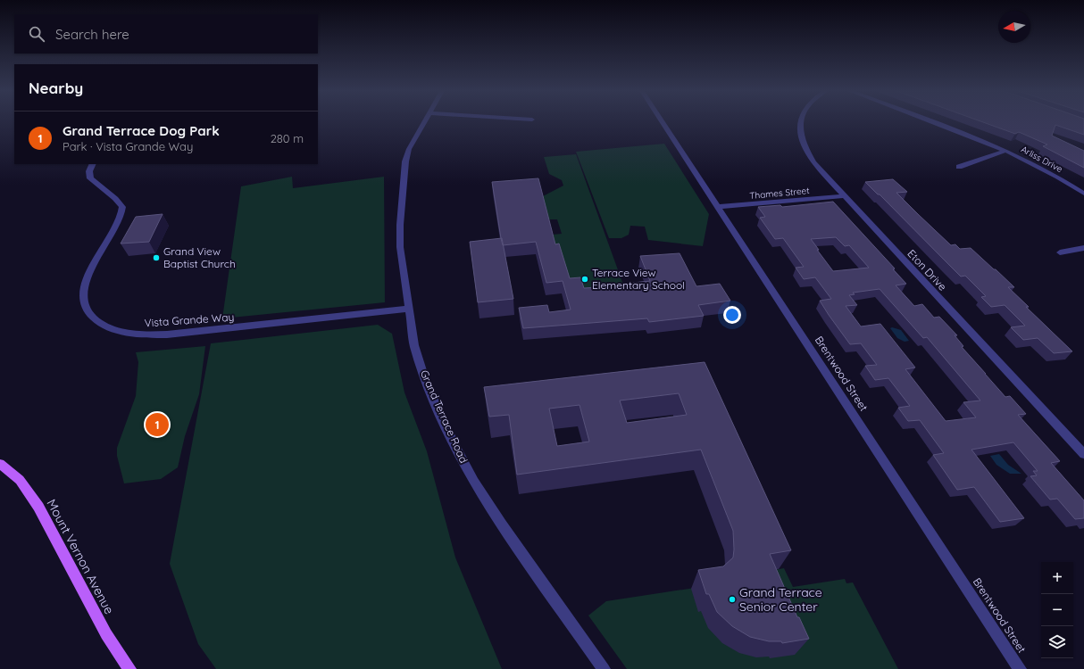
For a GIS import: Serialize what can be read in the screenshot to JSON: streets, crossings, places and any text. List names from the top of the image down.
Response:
{
  "streets": {
    "main road": ["Mount Vernon Avenue"],
    "street": [
      "Arliss Drive",
      "Thames Street",
      "Eton Drive",
      "Vista Grande Way",
      "Brentwood Street",
      "Grand Terrace Road"
    ]
  },
  "crossings": [
    ["Thames Street", "Eton Drive"],
    ["Thames Street", "Brentwood Street"],
    ["Vista Grande Way", "Grand Terrace Road"]
  ],
  "places": ["Grand View Baptist Church", "Terrace View Elementary School", "Grand Terrace Senior Center"],
  "north": "left",
  "page": {
    "search": "Search here",
    "heading": "Nearby",
    "list": [
      {
        "mark": "1",
        "name": "Grand Terrace Dog Park",
        "note": "Park · Vista Grande Way",
        "value": "280 m"
      }
    ],
    "pins": "1",
    "map_buttons": ["+", "−"]
  }
}
